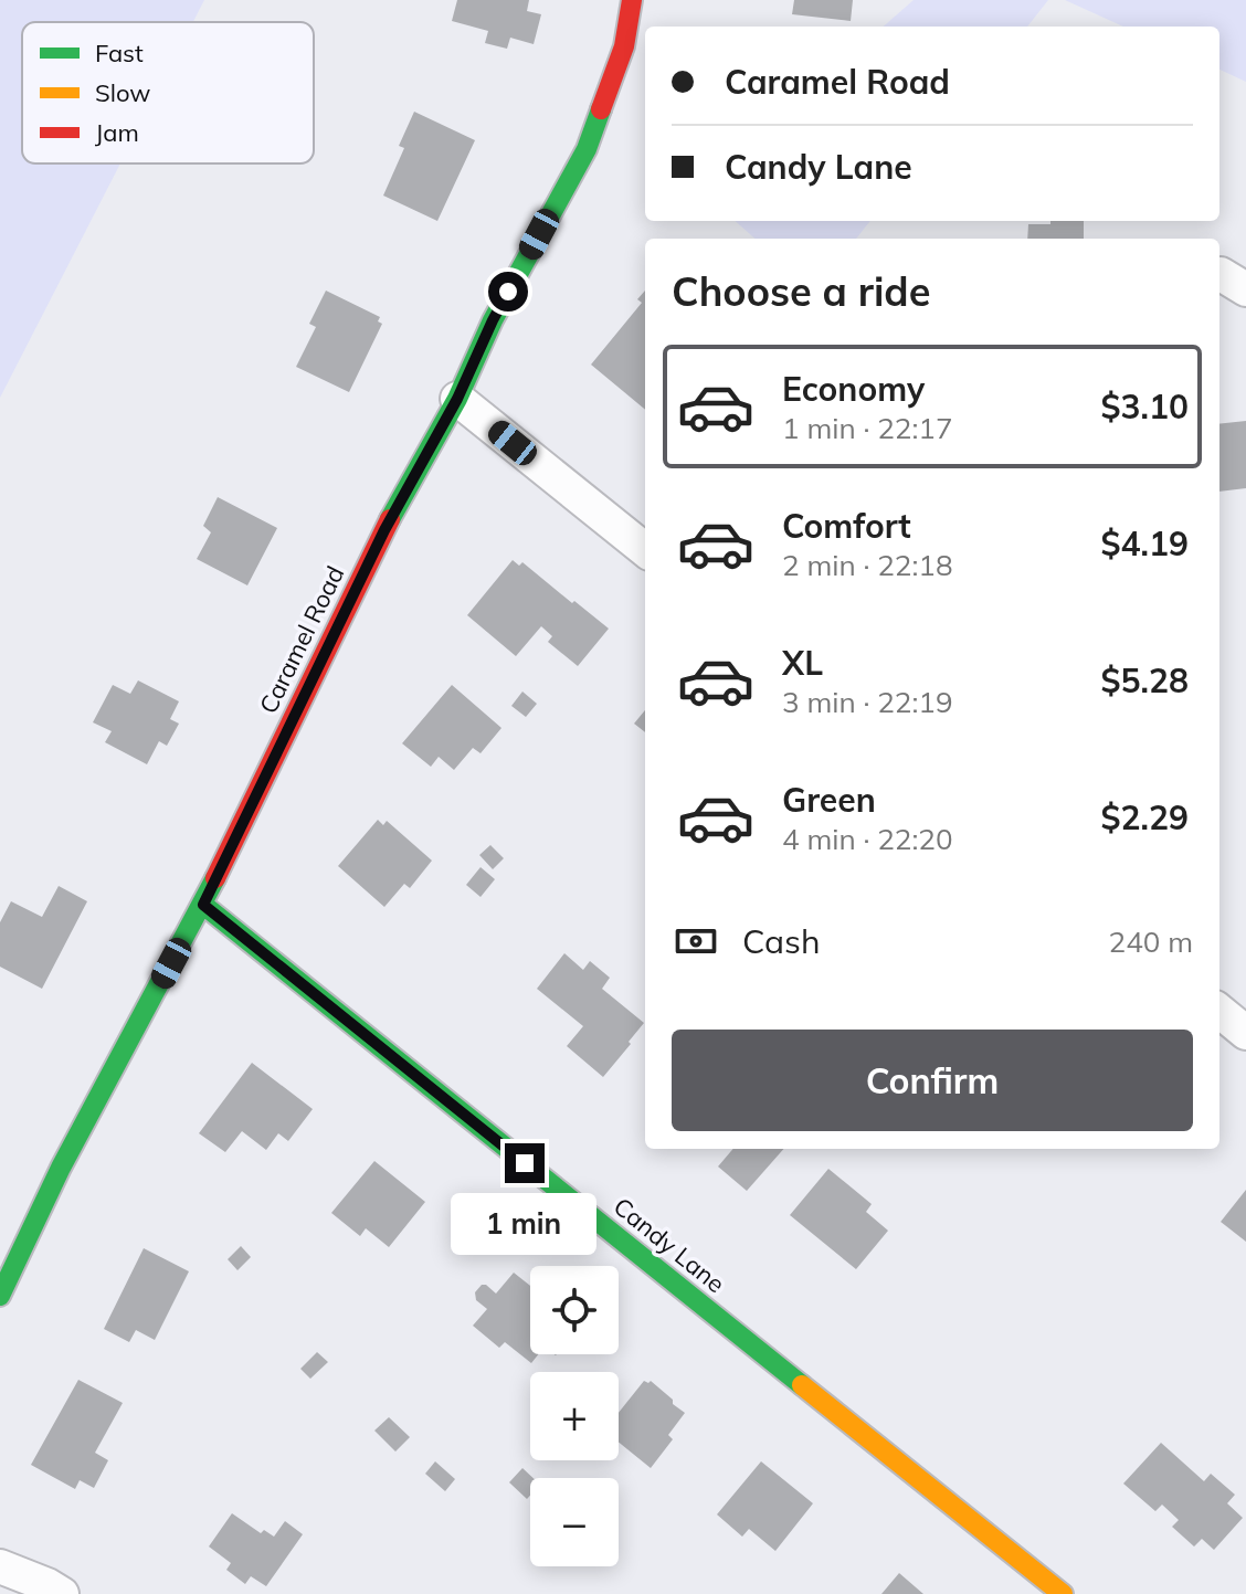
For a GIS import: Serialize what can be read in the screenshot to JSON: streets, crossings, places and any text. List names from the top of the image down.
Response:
{
  "streets": {
    "street": ["Caramel Road", "Candy Lane"]
  },
  "crossings": [
    ["Caramel Road", "Candy Lane"]
  ],
  "legend": ["Fast", "Slow", "Jam"],
  "page": {
    "banner": ["Caramel Road", "Candy Lane"],
    "heading": "Choose a ride",
    "list": [
      {
        "name": "Economy",
        "note": "1 min · 22:17",
        "value": "$3.10"
      },
      {
        "name": "Comfort",
        "note": "2 min · 22:18",
        "value": "$4.19"
      },
      {
        "name": "XL",
        "note": "3 min · 22:19",
        "value": "$5.28"
      },
      {
        "name": "Green",
        "note": "4 min · 22:20",
        "value": "$2.29"
      }
    ],
    "pay": ["Cash", "240 m"],
    "buttons": "Confirm",
    "bubble": "1 min",
    "map_buttons": ["+", "−"]
  }
}
